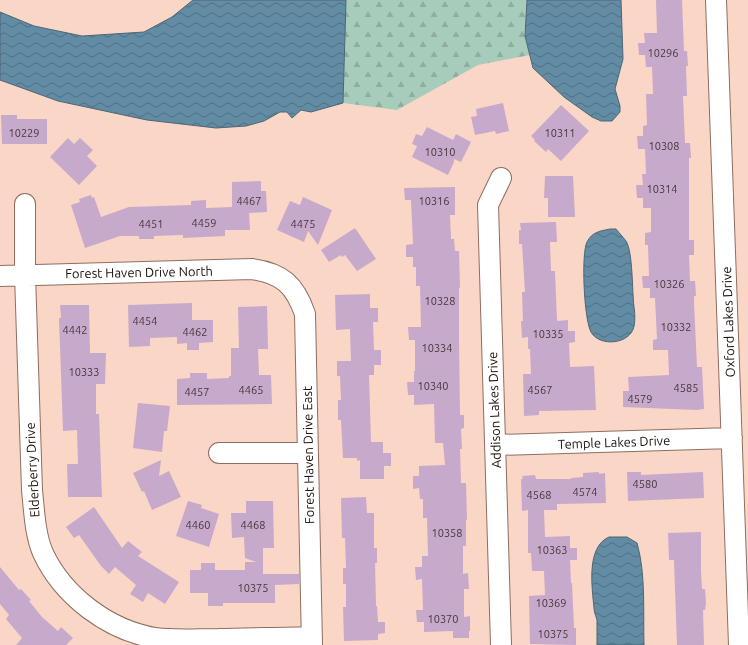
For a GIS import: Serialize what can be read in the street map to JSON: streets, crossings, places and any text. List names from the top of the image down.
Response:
{
  "streets": {
    "street": [
      "Forest Haven Drive North",
      "Oxford Lakes Drive",
      "Addison Lakes Drive",
      "Temple Lakes Drive",
      "Forest Haven Drive East",
      "Elderberry Drive"
    ]
  },
  "crossings": [
    ["Forest Haven Drive North", "Forest Haven Drive East"],
    ["Forest Haven Drive North", "Elderberry Drive"],
    ["Oxford Lakes Drive", "Temple Lakes Drive"],
    ["Addison Lakes Drive", "Temple Lakes Drive"],
    ["Forest Haven Drive East", "Elderberry Drive"]
  ],
  "house_numbers": [
    "10296",
    "10229",
    "10311",
    "10308",
    "10310",
    "10314",
    "4467",
    "10316",
    "4459",
    "4451",
    "4475",
    "10326",
    "10328",
    "4454",
    "10332",
    "4442",
    "4462",
    "10335",
    "10334",
    "10333",
    "10340",
    "4585",
    "4465",
    "4567",
    "4457",
    "4579",
    "4580",
    "4574",
    "4568",
    "4460",
    "4468",
    "10358",
    "10363",
    "10375",
    "10369",
    "10370",
    "10375"
  ]
}
